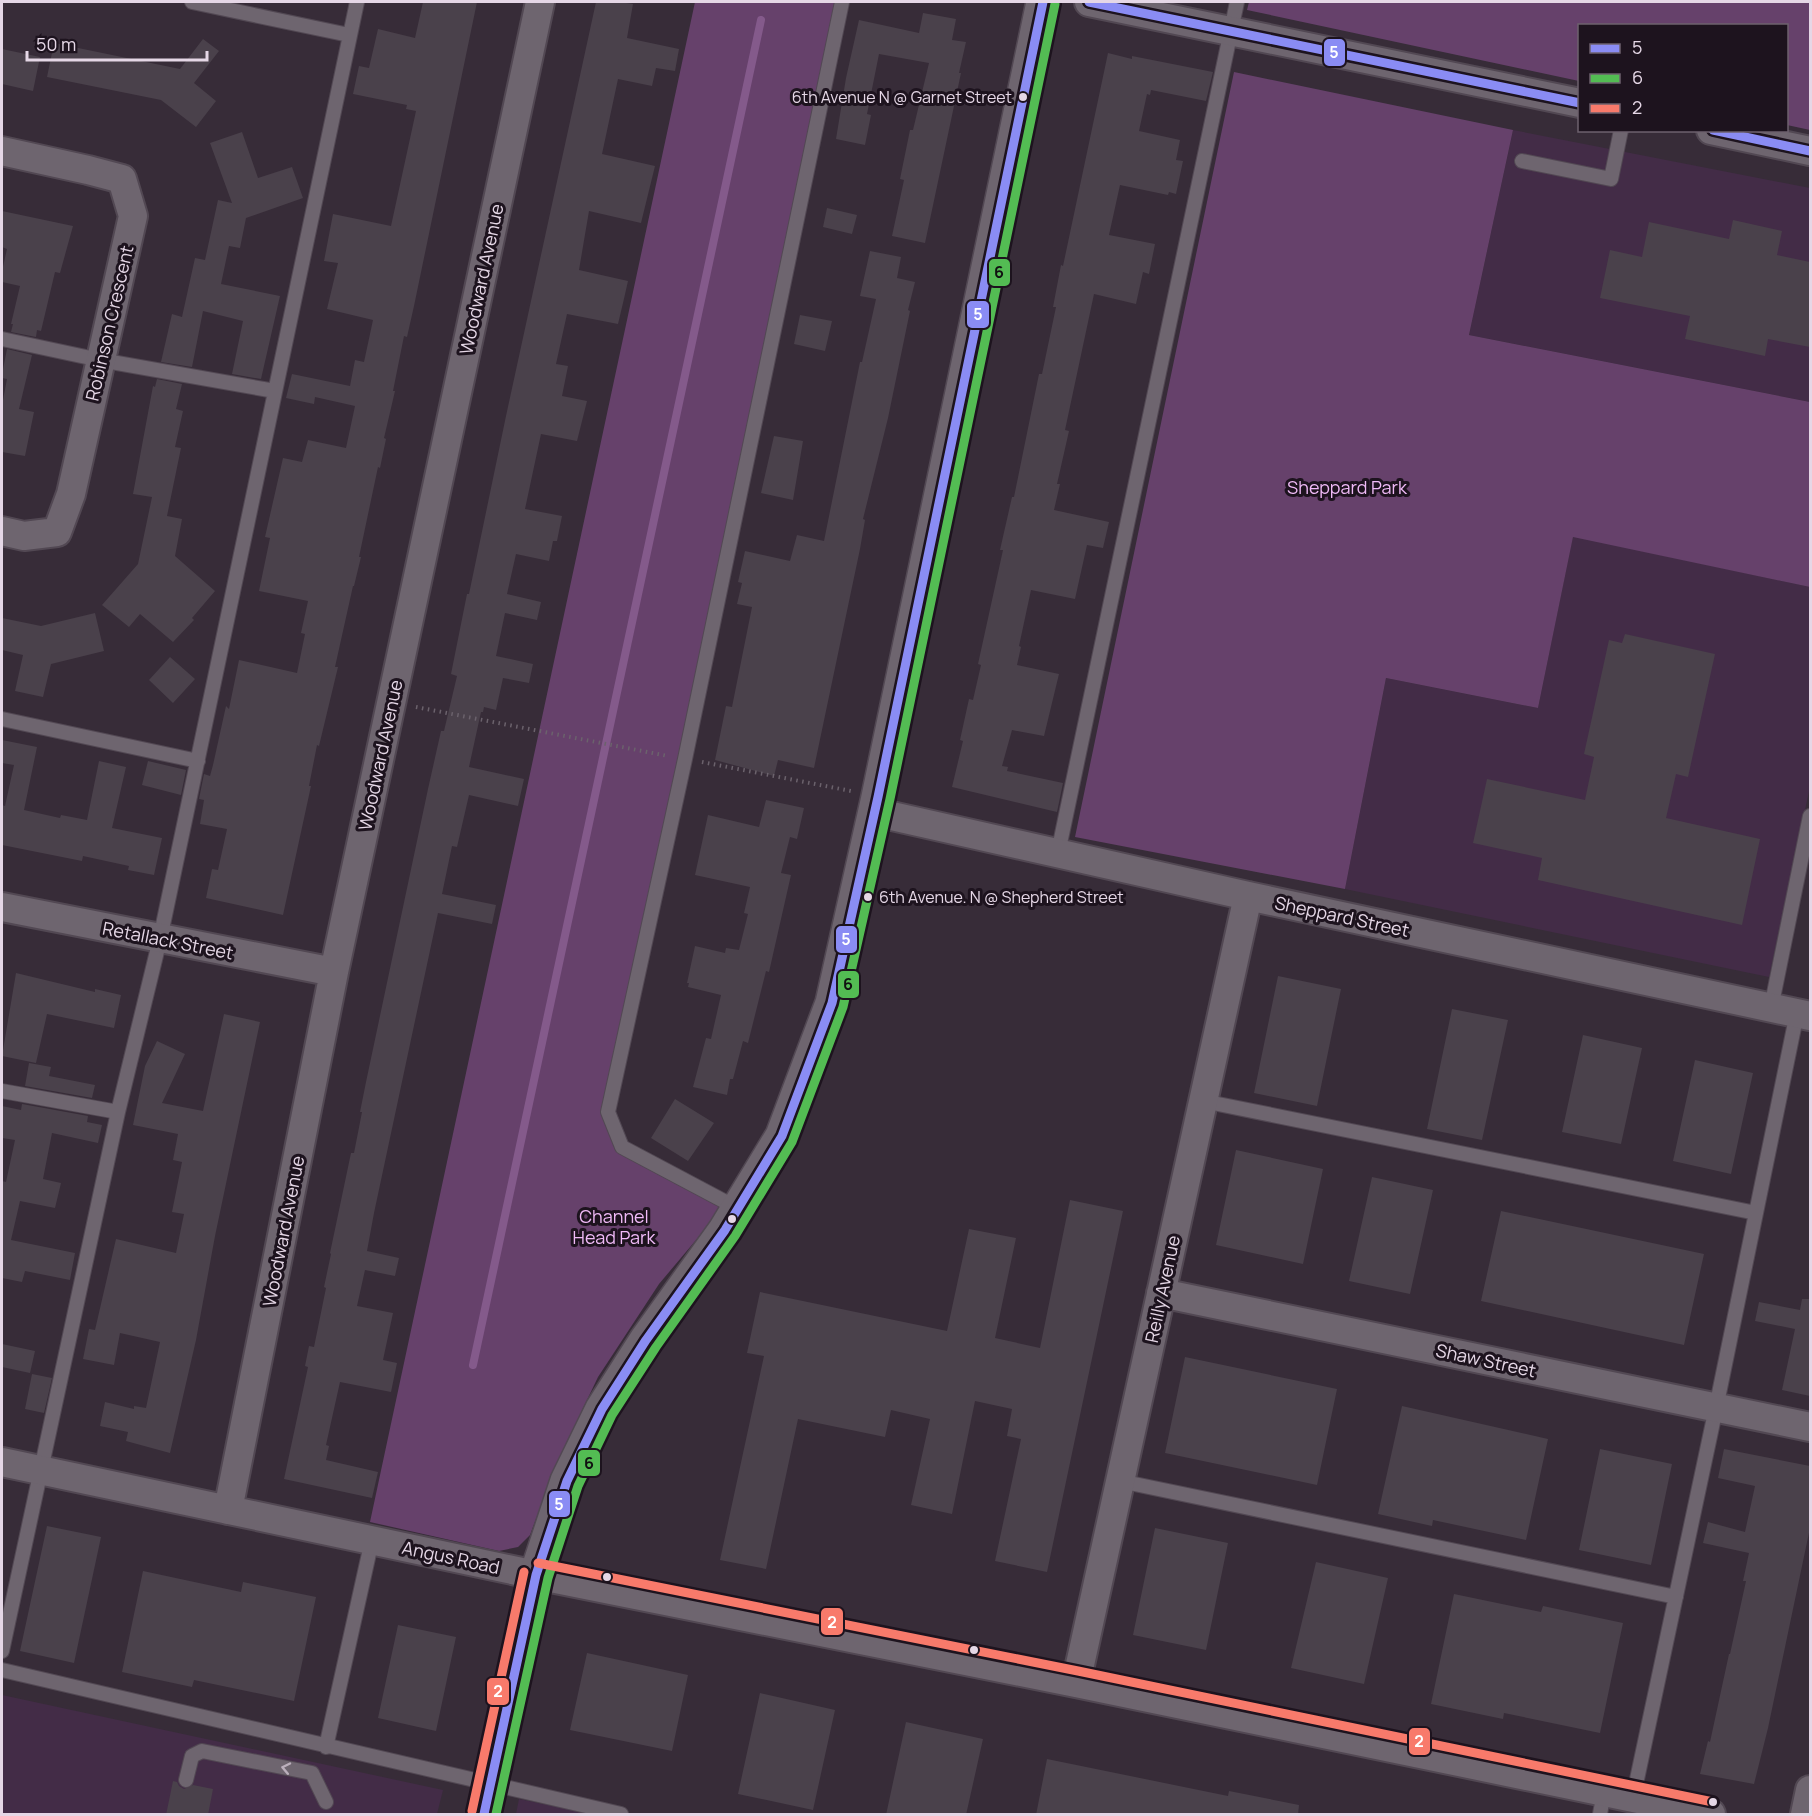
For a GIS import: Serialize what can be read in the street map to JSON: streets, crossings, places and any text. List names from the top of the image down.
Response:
{
  "streets": {
    "street": [
      "Woodward Avenue",
      "Robinson Crescent",
      "Sheppard Street",
      "Retallack Street",
      "Reilly Avenue",
      "Shaw Street",
      "Angus Road"
    ]
  },
  "crossings": [
    ["Woodward Avenue", "Retallack Street"],
    ["Woodward Avenue", "Angus Road"],
    ["Sheppard Street", "Reilly Avenue"],
    ["Reilly Avenue", "Shaw Street"],
    ["Reilly Avenue", "Angus Road"]
  ],
  "parks": ["Sheppard Park", "Channel Head Park"],
  "places": ["6th Avenue N @ Garnet Street", "6th Avenue. N @ Shepherd Street"],
  "lines": ["transit line 5", "transit line 6", "transit line 2"],
  "legend": ["5", "6", "2"],
  "scale_bar": "50 m"
}
